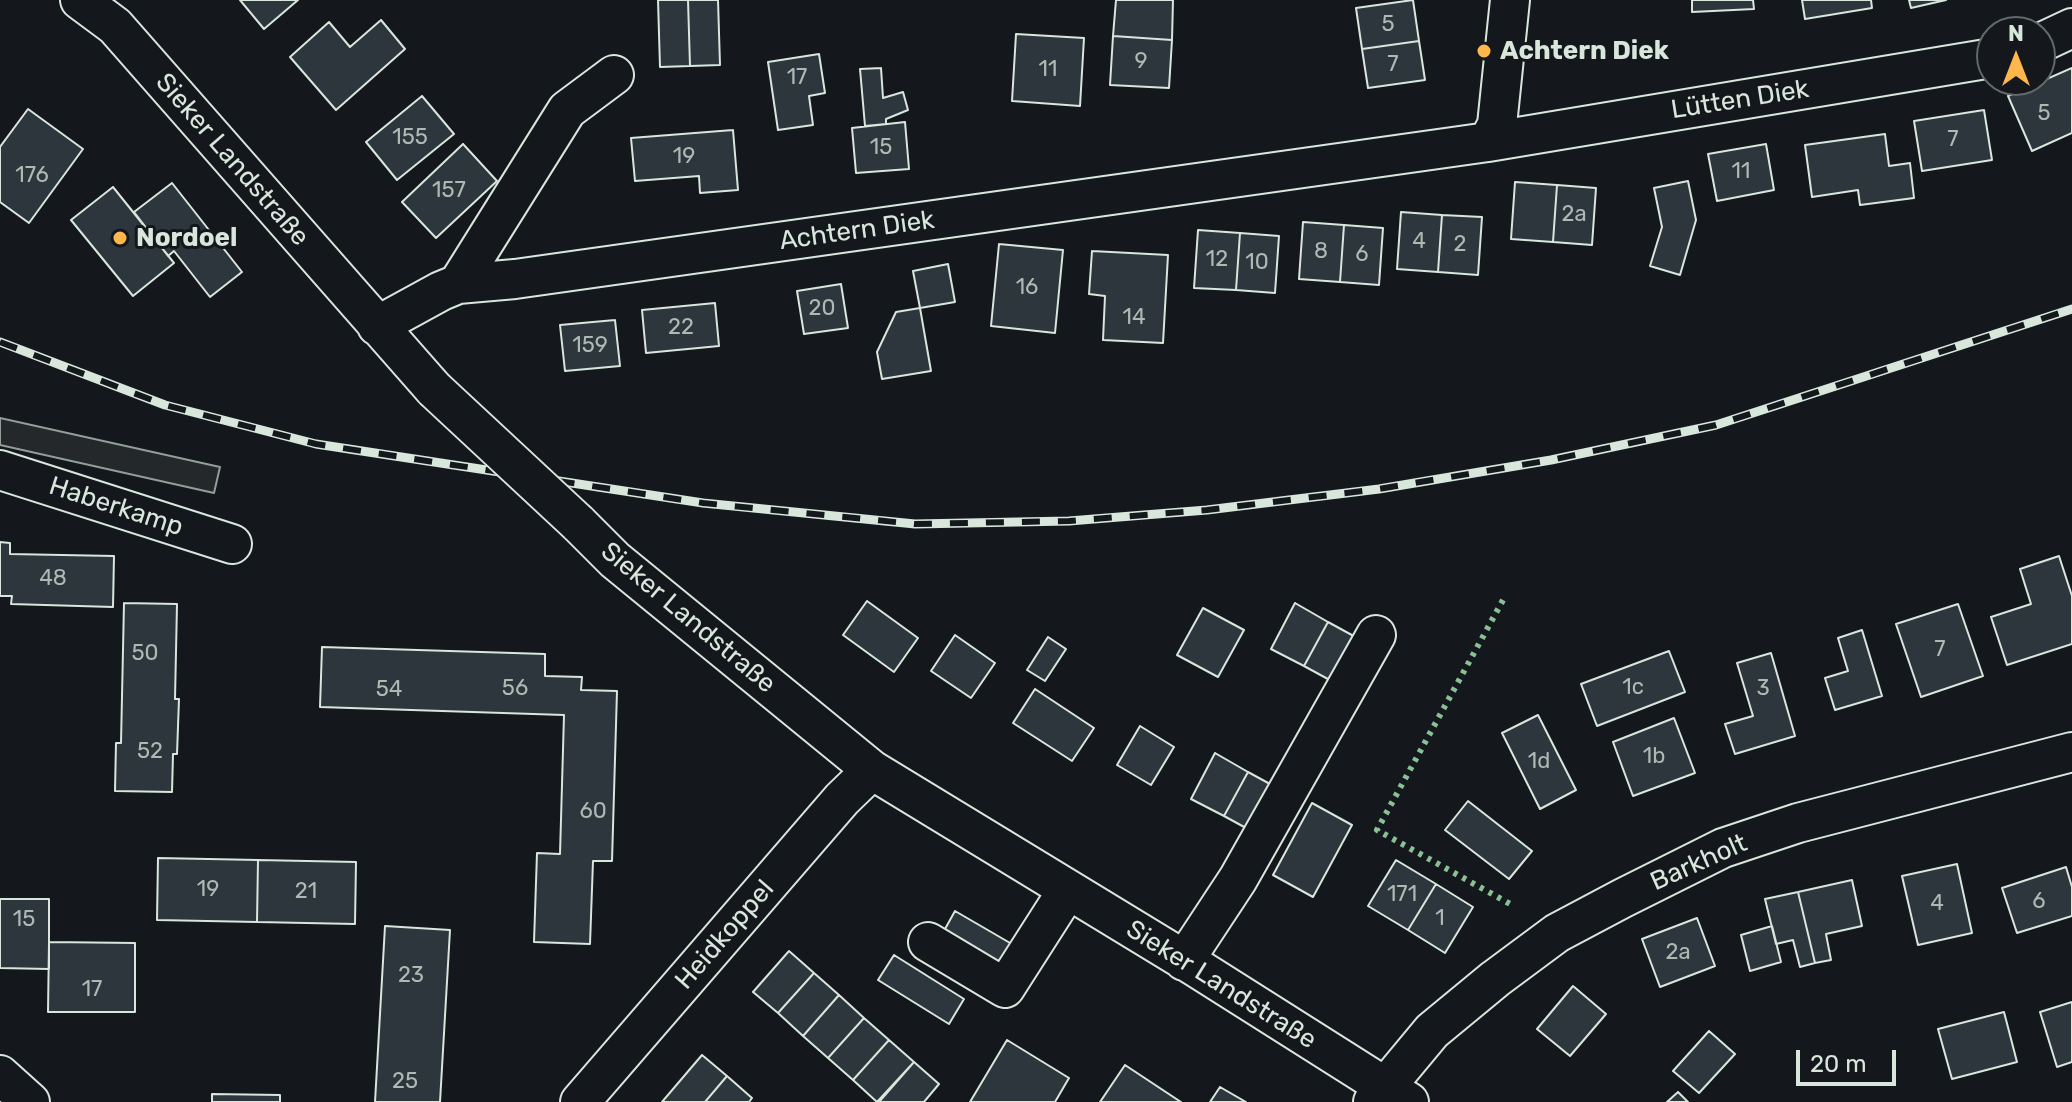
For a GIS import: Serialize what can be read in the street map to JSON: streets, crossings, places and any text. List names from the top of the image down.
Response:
{
  "streets": {
    "street": [
      "Lütten Diek",
      "Sieker Landstraße",
      "Achtern Diek",
      "Haberkamp",
      "Barkholt",
      "Heidkoppel"
    ]
  },
  "crossings": [
    ["Lütten Diek", "Achtern Diek"],
    ["Sieker Landstraße", "Achtern Diek"],
    ["Sieker Landstraße", "Barkholt"],
    ["Sieker Landstraße", "Heidkoppel"]
  ],
  "places": ["Achtern Diek", "Nordoel"],
  "house_numbers": [
    "5",
    "9",
    "7",
    "11",
    "17",
    "5",
    "155",
    "7",
    "15",
    "19",
    "11",
    "176",
    "157",
    "2a",
    "4",
    "2",
    "8",
    "6",
    "12",
    "10",
    "16",
    "20",
    "14",
    "22",
    "159",
    "48",
    "7",
    "50",
    "1c",
    "56",
    "3",
    "54",
    "52",
    "1b",
    "1d",
    "60",
    "19",
    "21",
    "171",
    "6",
    "4",
    "1",
    "15",
    "2a",
    "23",
    "17",
    "25"
  ],
  "scale_bar": "20 m",
  "north": "top"
}
